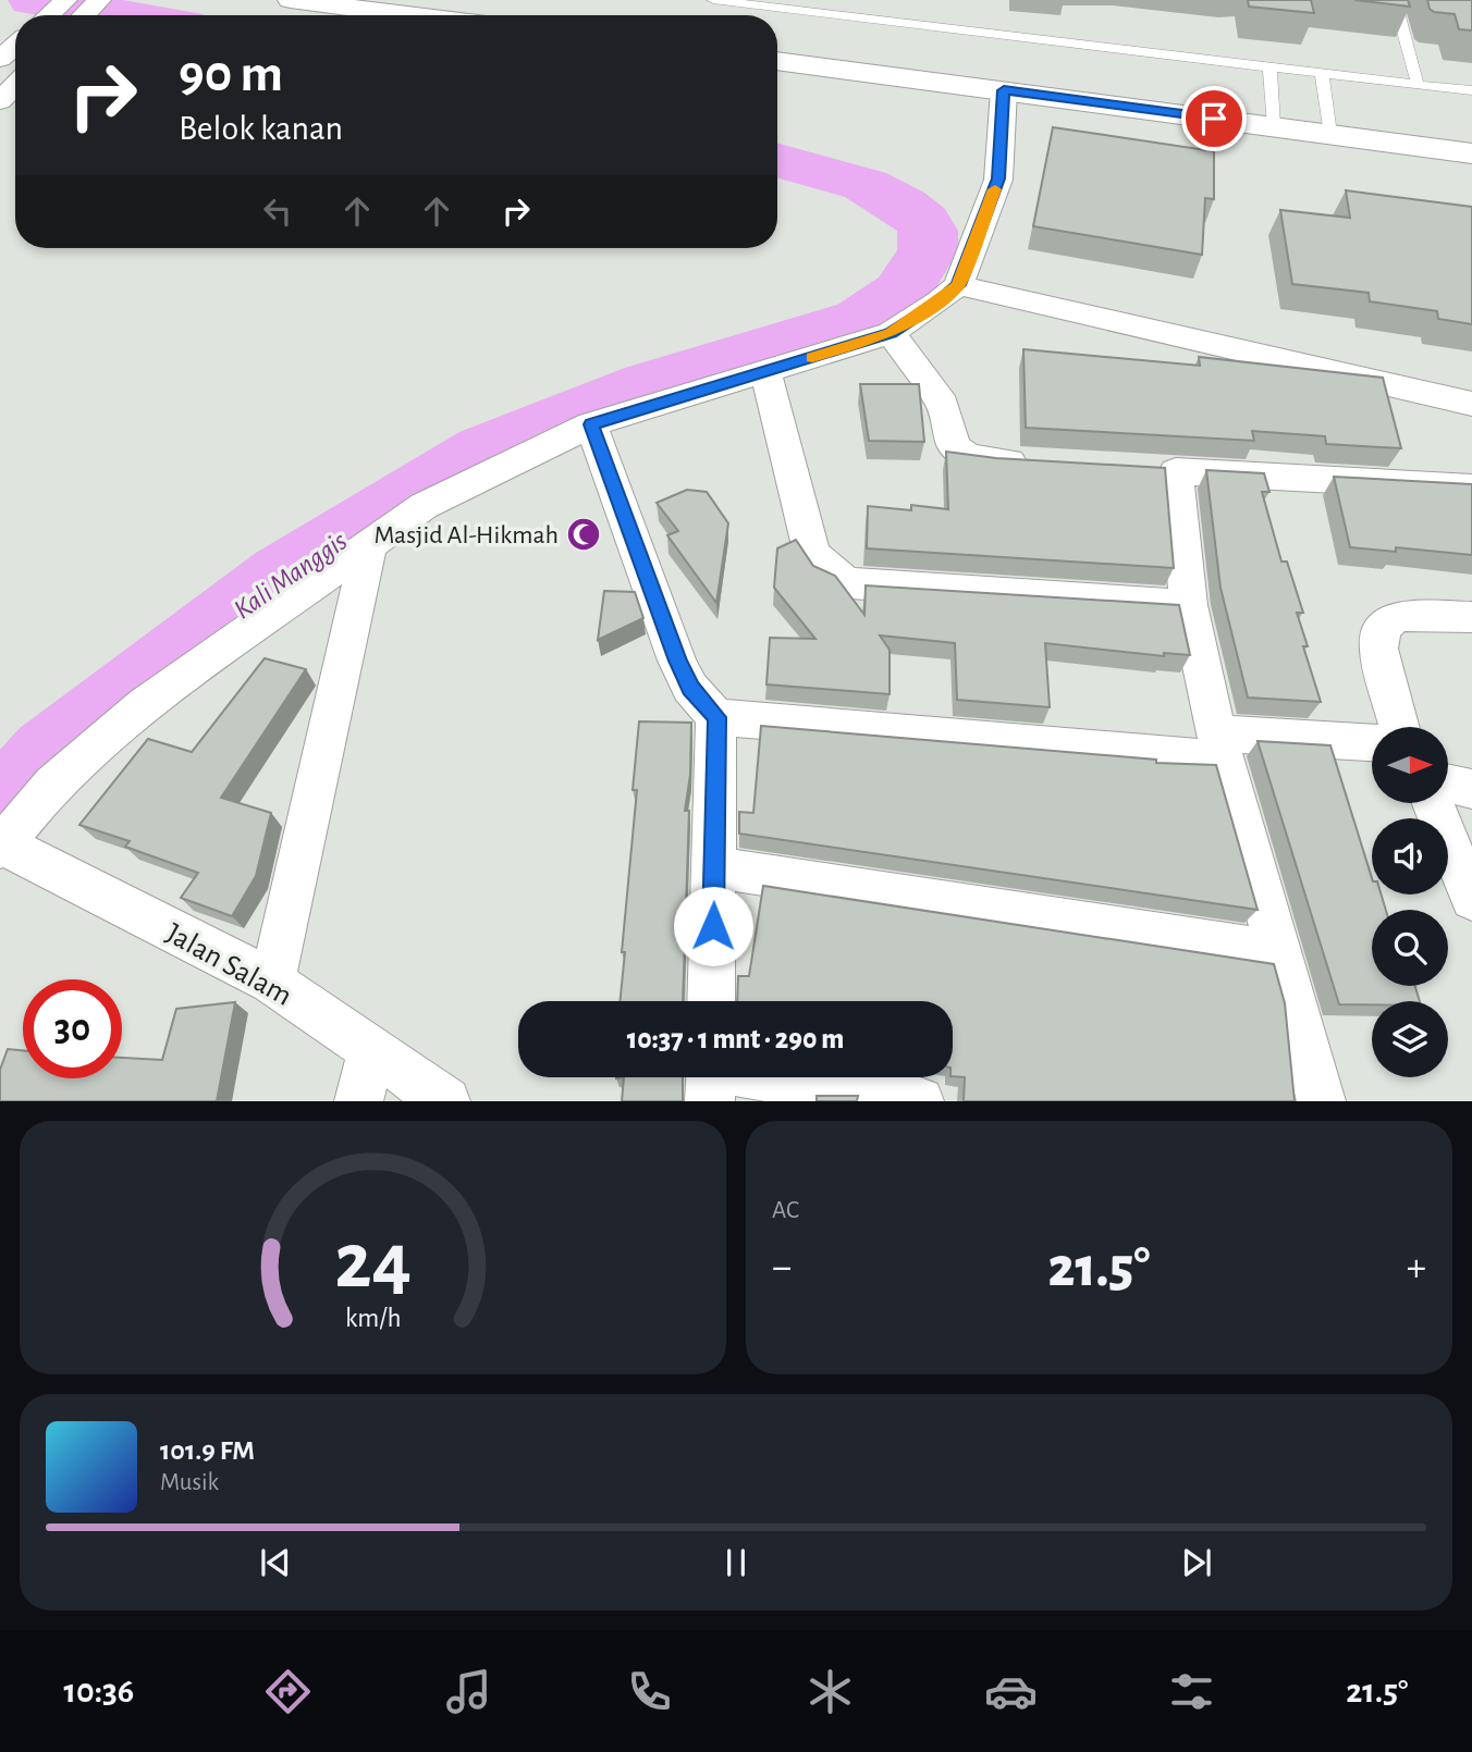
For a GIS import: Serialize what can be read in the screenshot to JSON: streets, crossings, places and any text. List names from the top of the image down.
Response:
{
  "streets": {
    "street": ["Jalan Salam"]
  },
  "water": ["Kali Manggis"],
  "places": {
    "mosque": ["Masjid Al-Hikmah"]
  },
  "north": "right",
  "page": {
    "turn": ["90 m", "Belok kanan"],
    "limit": "30",
    "trip": "10:37 · 1 mnt · 290 m",
    "tile": "AC",
    "heat": ["−", "21.5°", "+"],
    "song": ["101.9 FM", "Musik"],
    "tabs": ["10:36", "21.5°"],
    "gauge": ["24", "km/h"]
  }
}
